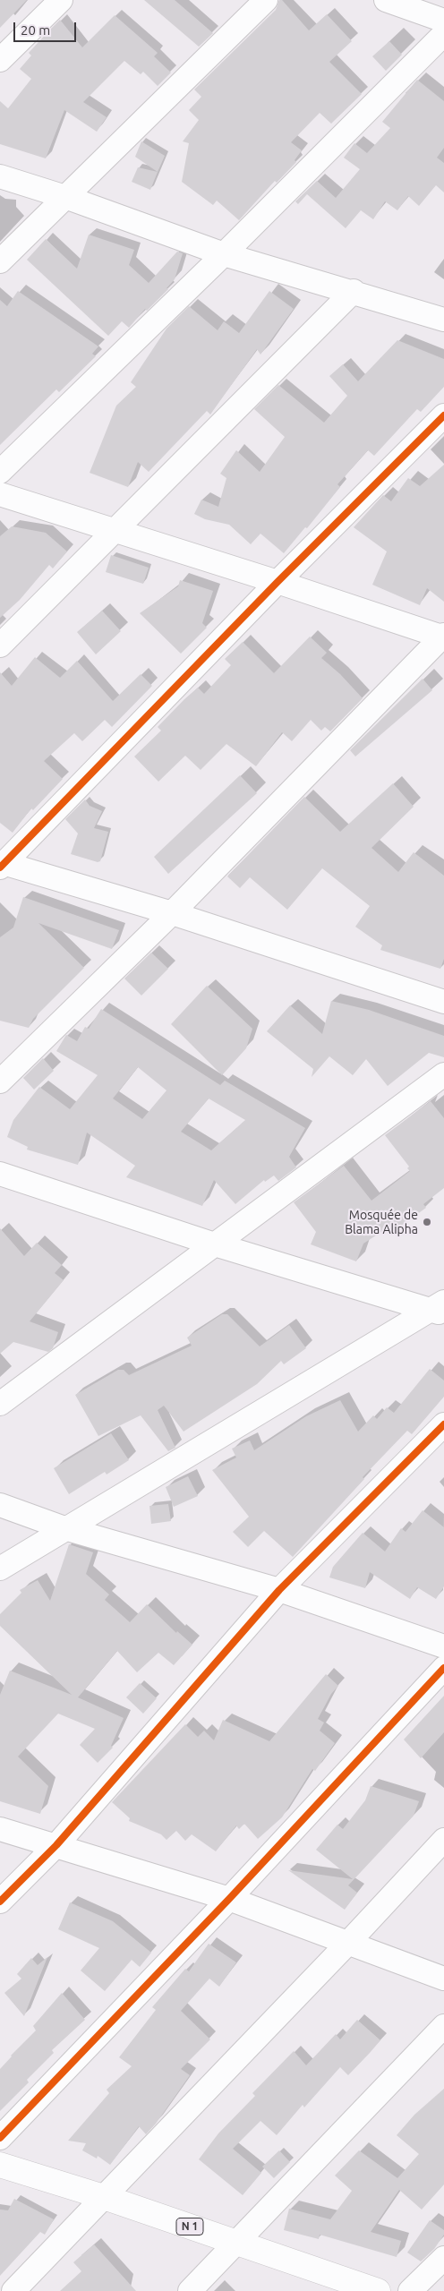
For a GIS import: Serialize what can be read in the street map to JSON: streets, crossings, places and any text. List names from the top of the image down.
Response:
{
  "streets": {
    "highway": ["N 1"]
  },
  "places": ["Mosquée de Blama Alipha"],
  "scale_bar": "20 m"
}
